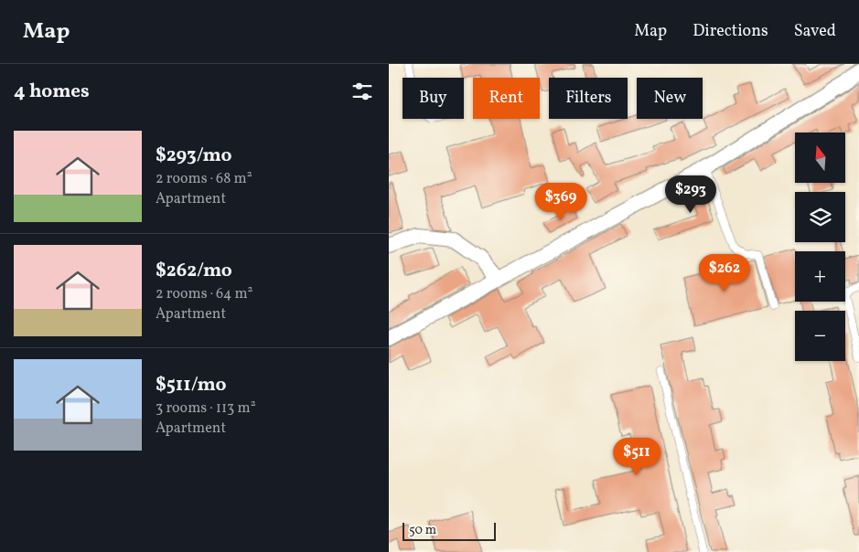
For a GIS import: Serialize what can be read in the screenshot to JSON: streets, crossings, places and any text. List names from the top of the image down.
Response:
{
  "scale_bar": "50 m",
  "north": "top",
  "page": {
    "header": "Map",
    "nav": ["Map", "Directions", "Saved"],
    "heading": "4 homes",
    "chip": [
      "Buy",
      "Rent",
      "Filters",
      "New"
    ],
    "list": [
      {
        "name": "$293/mo",
        "note": "2 rooms · 68 m² · Apartment"
      },
      {
        "name": "$262/mo",
        "note": "2 rooms · 64 m² · Apartment"
      },
      {
        "name": "$511/mo",
        "note": "3 rooms · 113 m² · Apartment"
      }
    ],
    "map_buttons": ["+", "−"],
    "price": [
      "$293",
      "$369",
      "$262",
      "$511"
    ],
    "scale": "50 m"
  }
}
